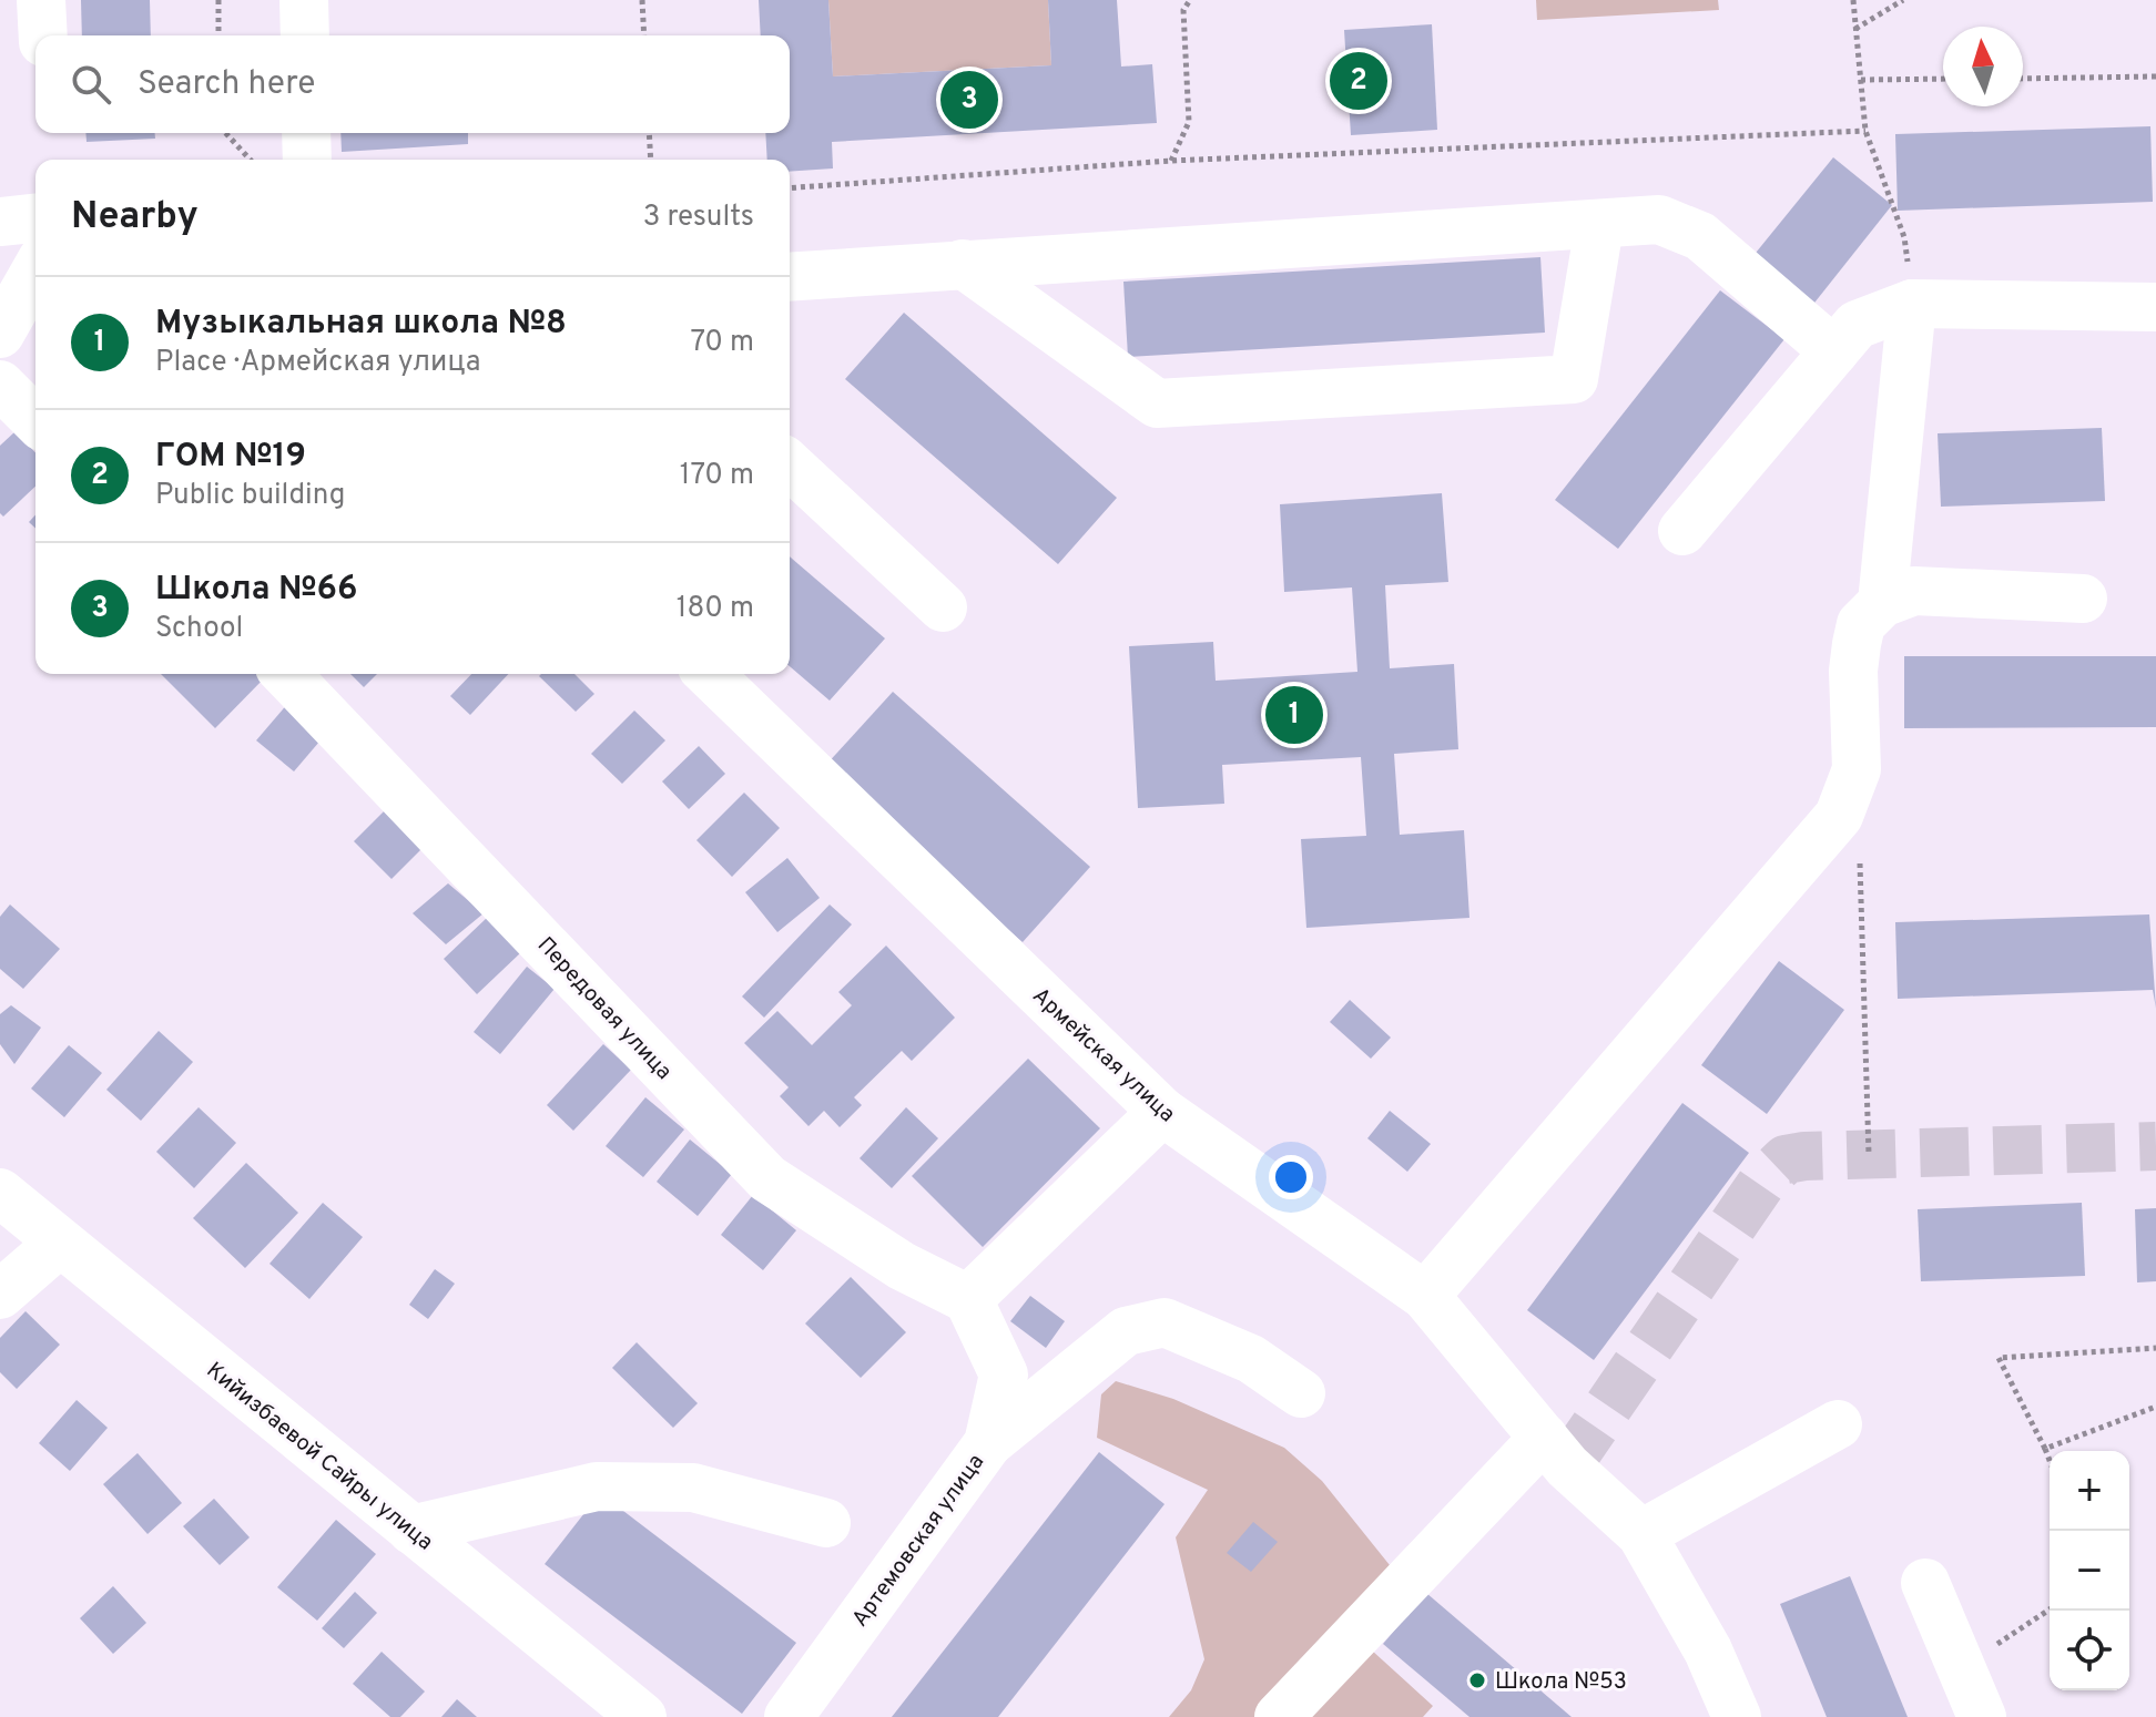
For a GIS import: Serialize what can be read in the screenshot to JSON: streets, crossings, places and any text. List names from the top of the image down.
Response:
{
  "streets": {
    "street": [
      "Передовая улица",
      "Армейская улица",
      "Кийизбаевой Сайры улица",
      "Артемовская улица"
    ]
  },
  "crossings": [
    ["Передовая улица", "Артемовская улица"]
  ],
  "places": ["Школа №53"],
  "north": "top",
  "page": {
    "search": "Search here",
    "pins": ["2", "3", "1"],
    "heading": ["Nearby", "3 results"],
    "list": [
      {
        "mark": "1",
        "name": "Музыкальная школа №8",
        "note": "Place · Армейская улица",
        "value": "70 m"
      },
      {
        "mark": "2",
        "name": "ГОМ №19",
        "note": "Public building",
        "value": "170 m"
      },
      {
        "mark": "3",
        "name": "Школа №66",
        "note": "School",
        "value": "180 m"
      }
    ],
    "map_buttons": ["+", "−"]
  }
}
